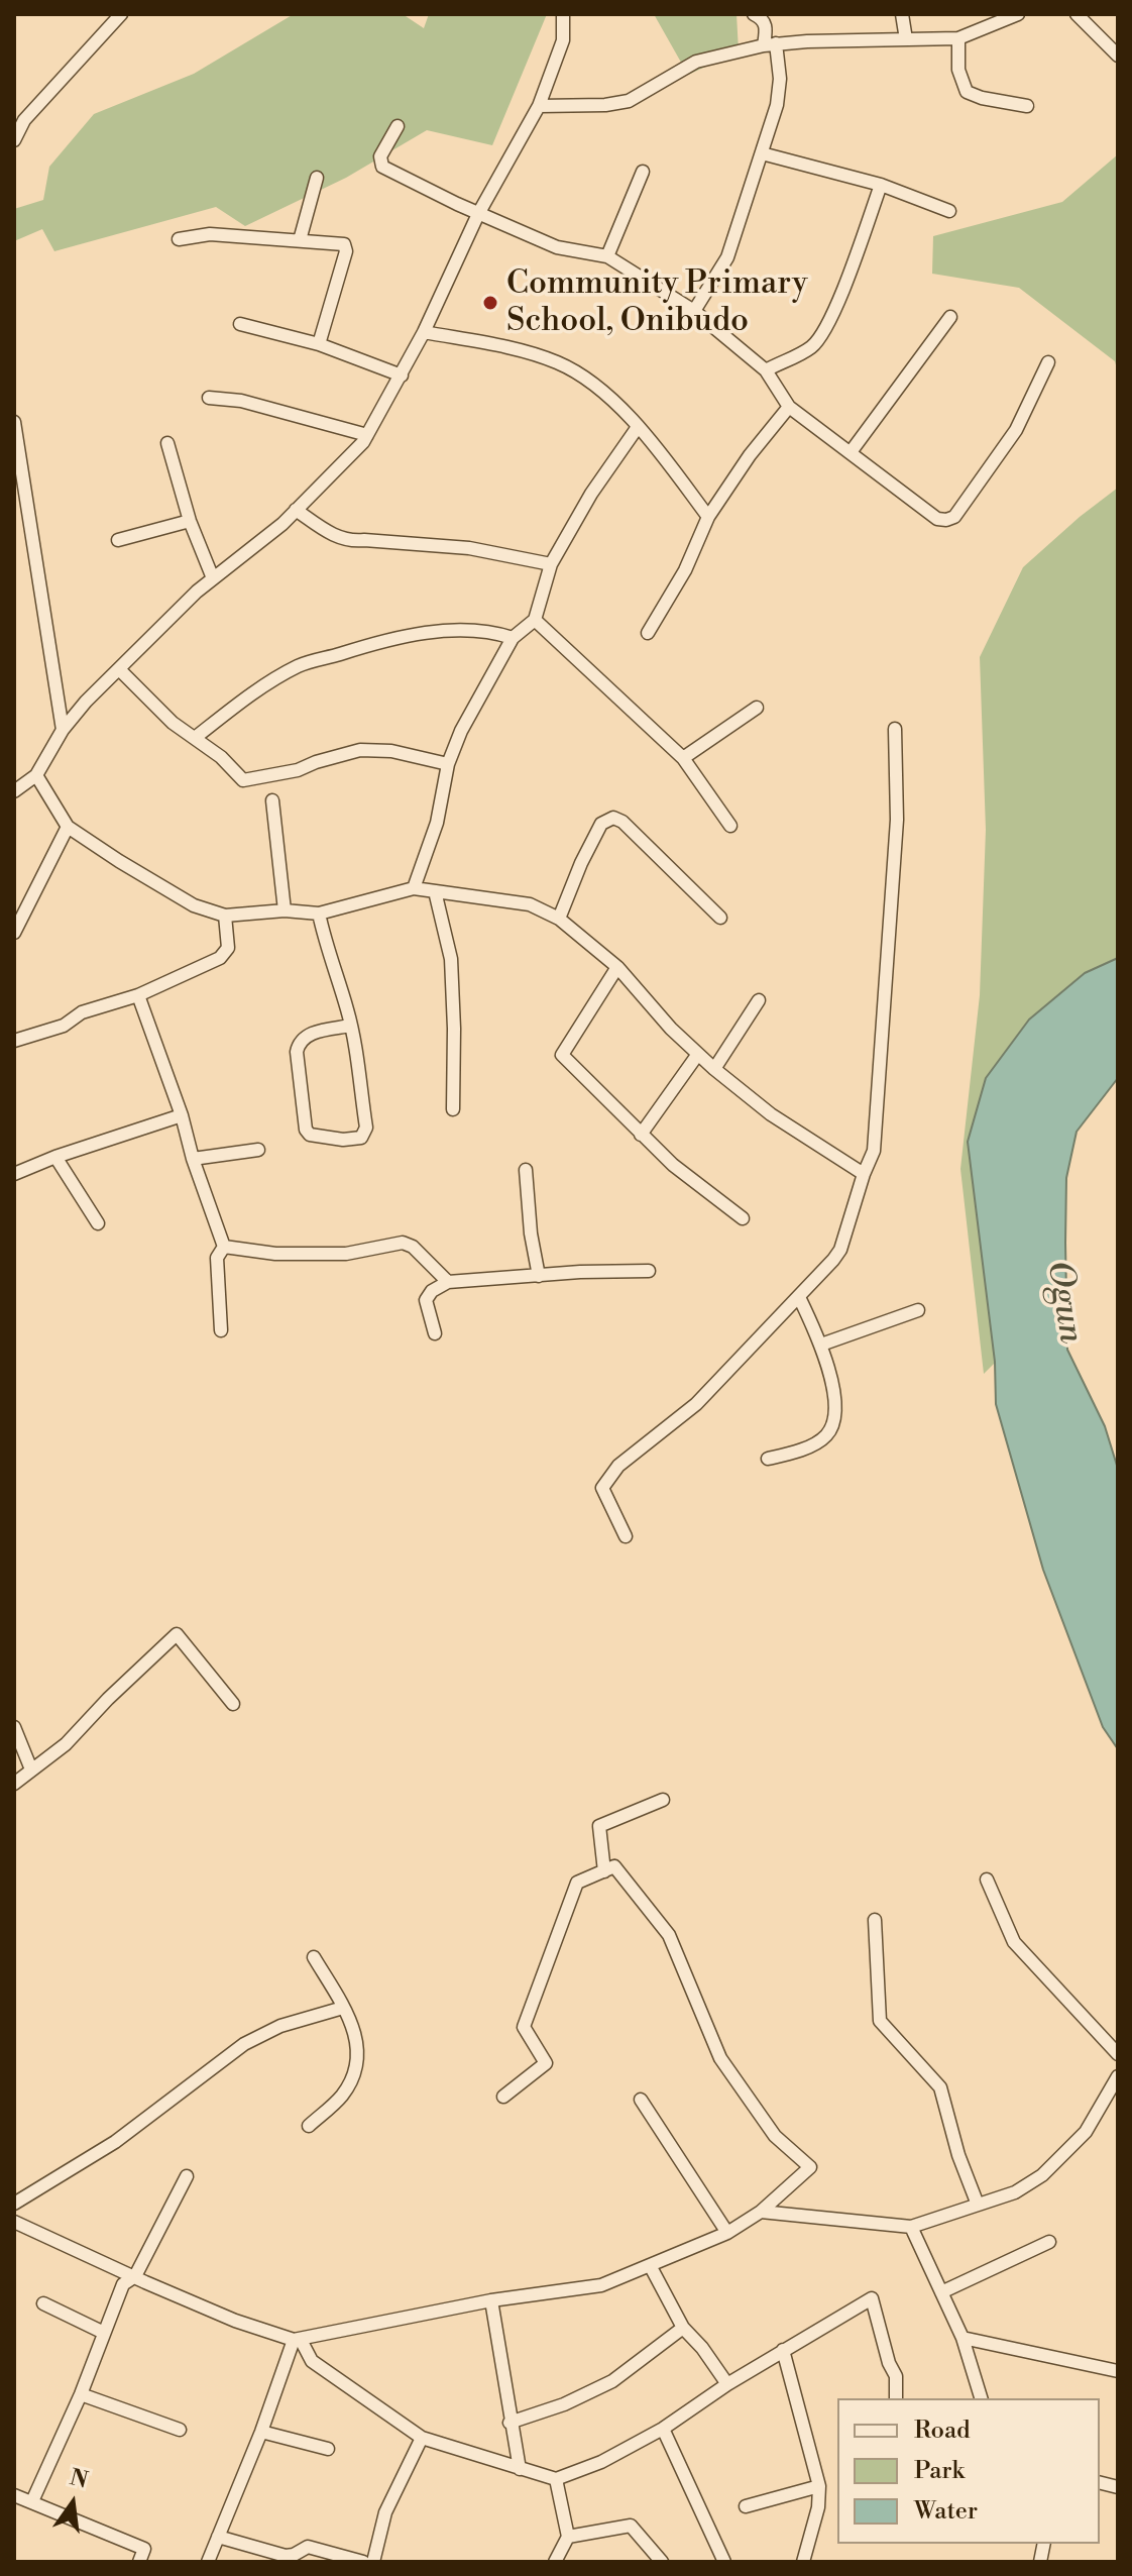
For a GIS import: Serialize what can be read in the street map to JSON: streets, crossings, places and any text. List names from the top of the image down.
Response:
{
  "water": ["Ogun"],
  "places": ["Community Primary School, Onibudo"],
  "legend": ["Road", "Park", "Water"],
  "north": "top"
}
